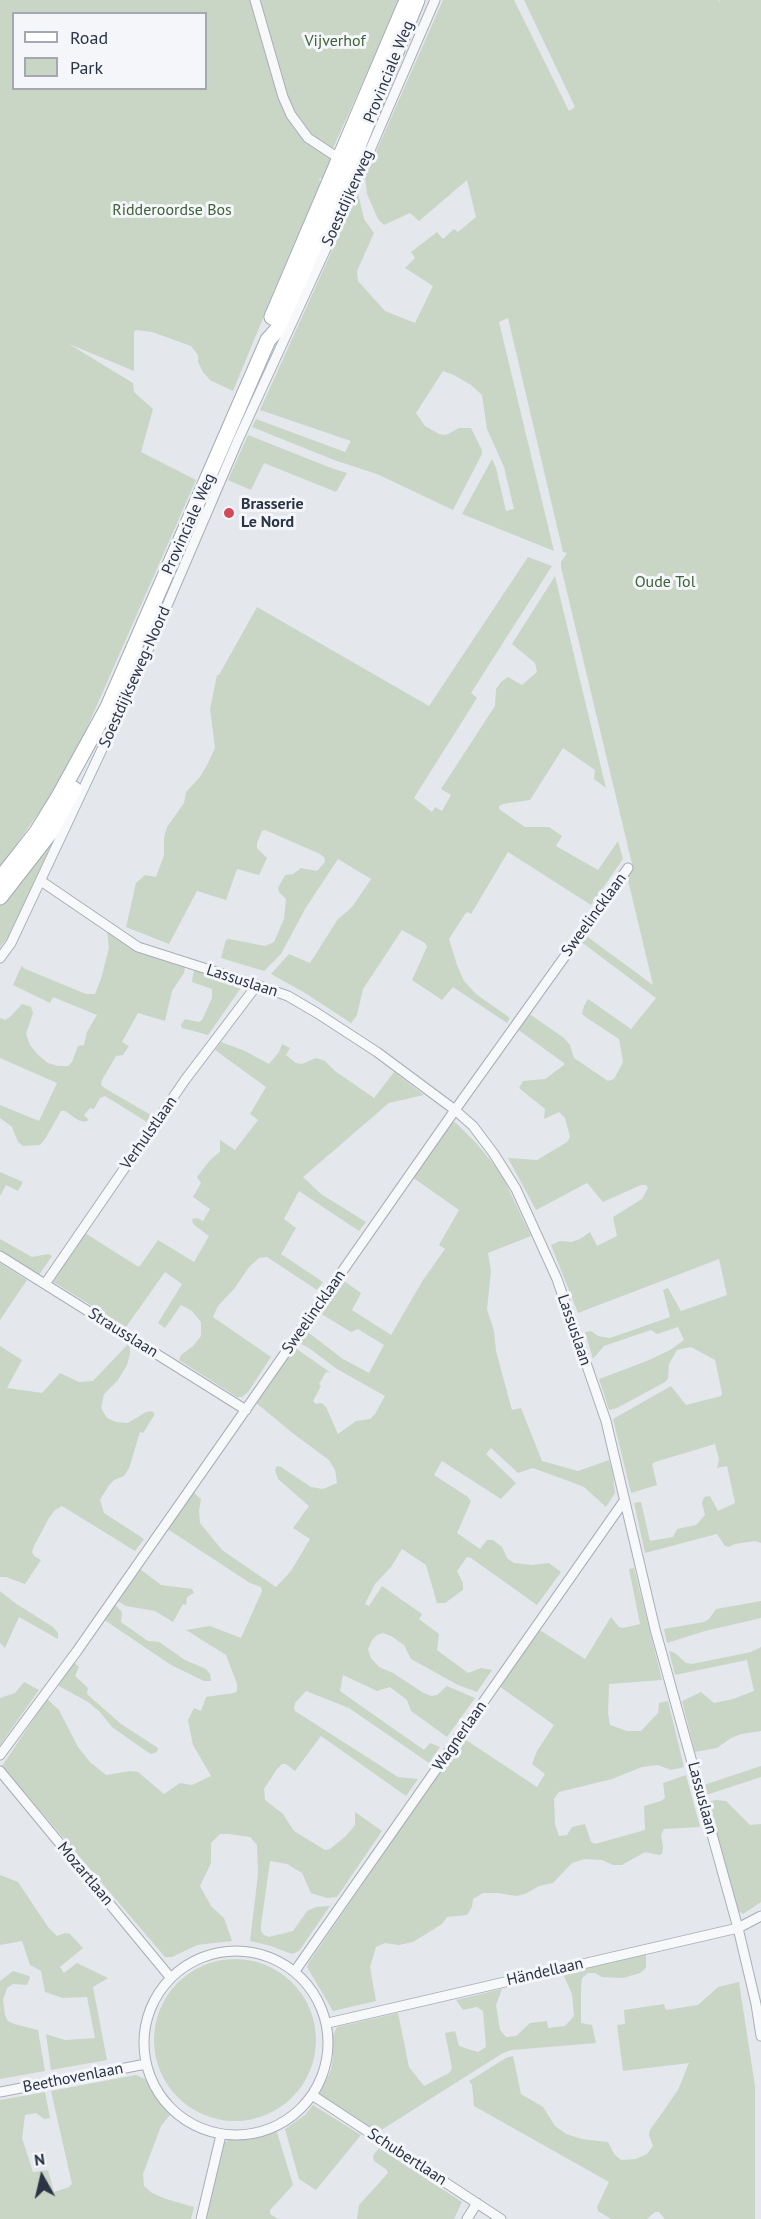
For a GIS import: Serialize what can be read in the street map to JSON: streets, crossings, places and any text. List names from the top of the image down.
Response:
{
  "streets": {
    "main road": ["Provinciale Weg"],
    "street": [
      "Soestdijkerweg",
      "Soestdijkseweg-Noord",
      "Sweelincklaan",
      "Lassuslaan",
      "Verhulstlaan",
      "Strausslaan",
      "Wagnerlaan",
      "Mozartlaan",
      "Händellaan",
      "Beethovenlaan",
      "Schubertlaan"
    ]
  },
  "crossings": [
    ["Provinciale Weg", "Soestdijkerweg"],
    ["Soestdijkerweg", "Soestdijkseweg-Noord"],
    ["Soestdijkseweg-Noord", "Lassuslaan"],
    ["Sweelincklaan", "Lassuslaan"],
    ["Sweelincklaan", "Strausslaan"],
    ["Lassuslaan", "Verhulstlaan"],
    ["Lassuslaan", "Wagnerlaan"],
    ["Lassuslaan", "Händellaan"],
    ["Verhulstlaan", "Strausslaan"],
    ["Wagnerlaan", "Mozartlaan"],
    ["Wagnerlaan", "Händellaan"],
    ["Wagnerlaan", "Beethovenlaan"],
    ["Wagnerlaan", "Schubertlaan"],
    ["Mozartlaan", "Händellaan"],
    ["Mozartlaan", "Beethovenlaan"],
    ["Mozartlaan", "Schubertlaan"],
    ["Händellaan", "Beethovenlaan"],
    ["Händellaan", "Schubertlaan"],
    ["Beethovenlaan", "Schubertlaan"]
  ],
  "parks": ["Vijverhof", "Ridderoordse Bos", "Oude Tol"],
  "places": ["Brasserie Le Nord"],
  "legend": ["Road", "Park"],
  "north": "top"
}
